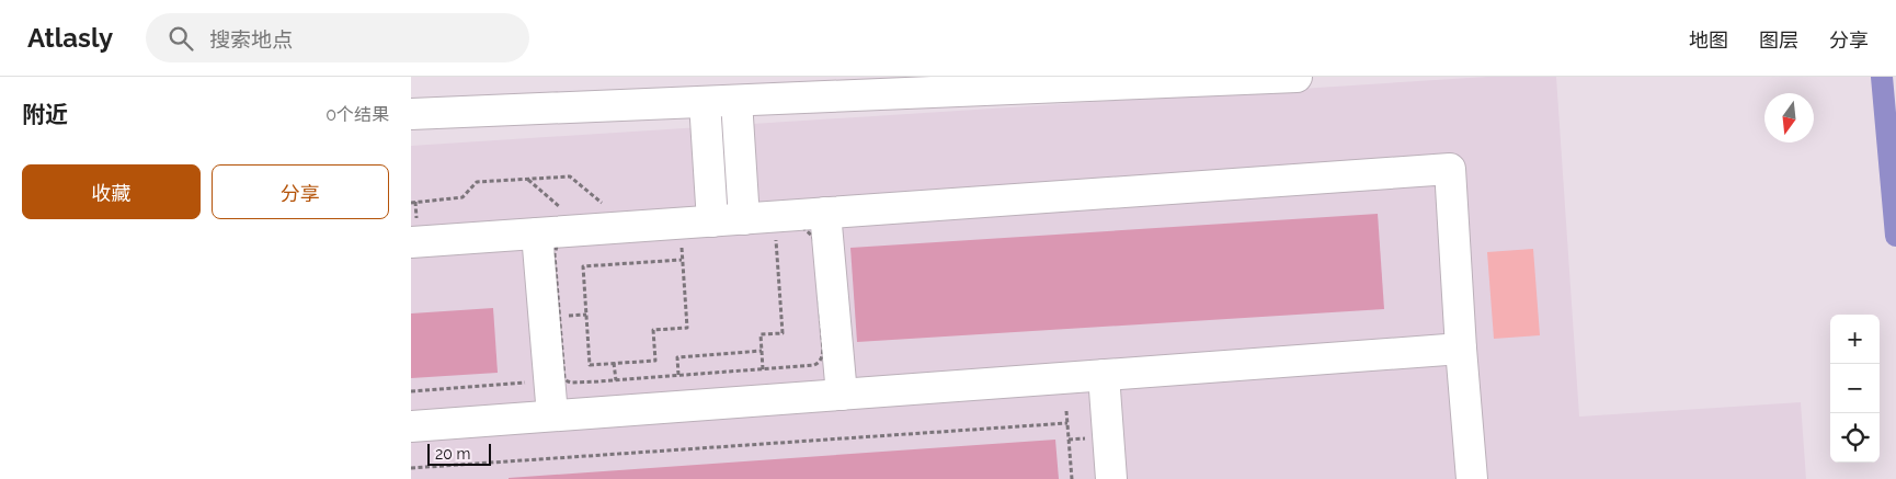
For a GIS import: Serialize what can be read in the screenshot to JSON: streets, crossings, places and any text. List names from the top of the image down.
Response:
{
  "scale_bar": "20 m",
  "north": "bottom",
  "page": {
    "header": "Atlasly",
    "search": "搜索地点",
    "nav": ["地图", "图层", "分享"],
    "heading": ["附近", "0个结果"],
    "buttons": ["收藏", "分享"],
    "map_buttons": ["+", "−"],
    "scale": "20 m"
  }
}
